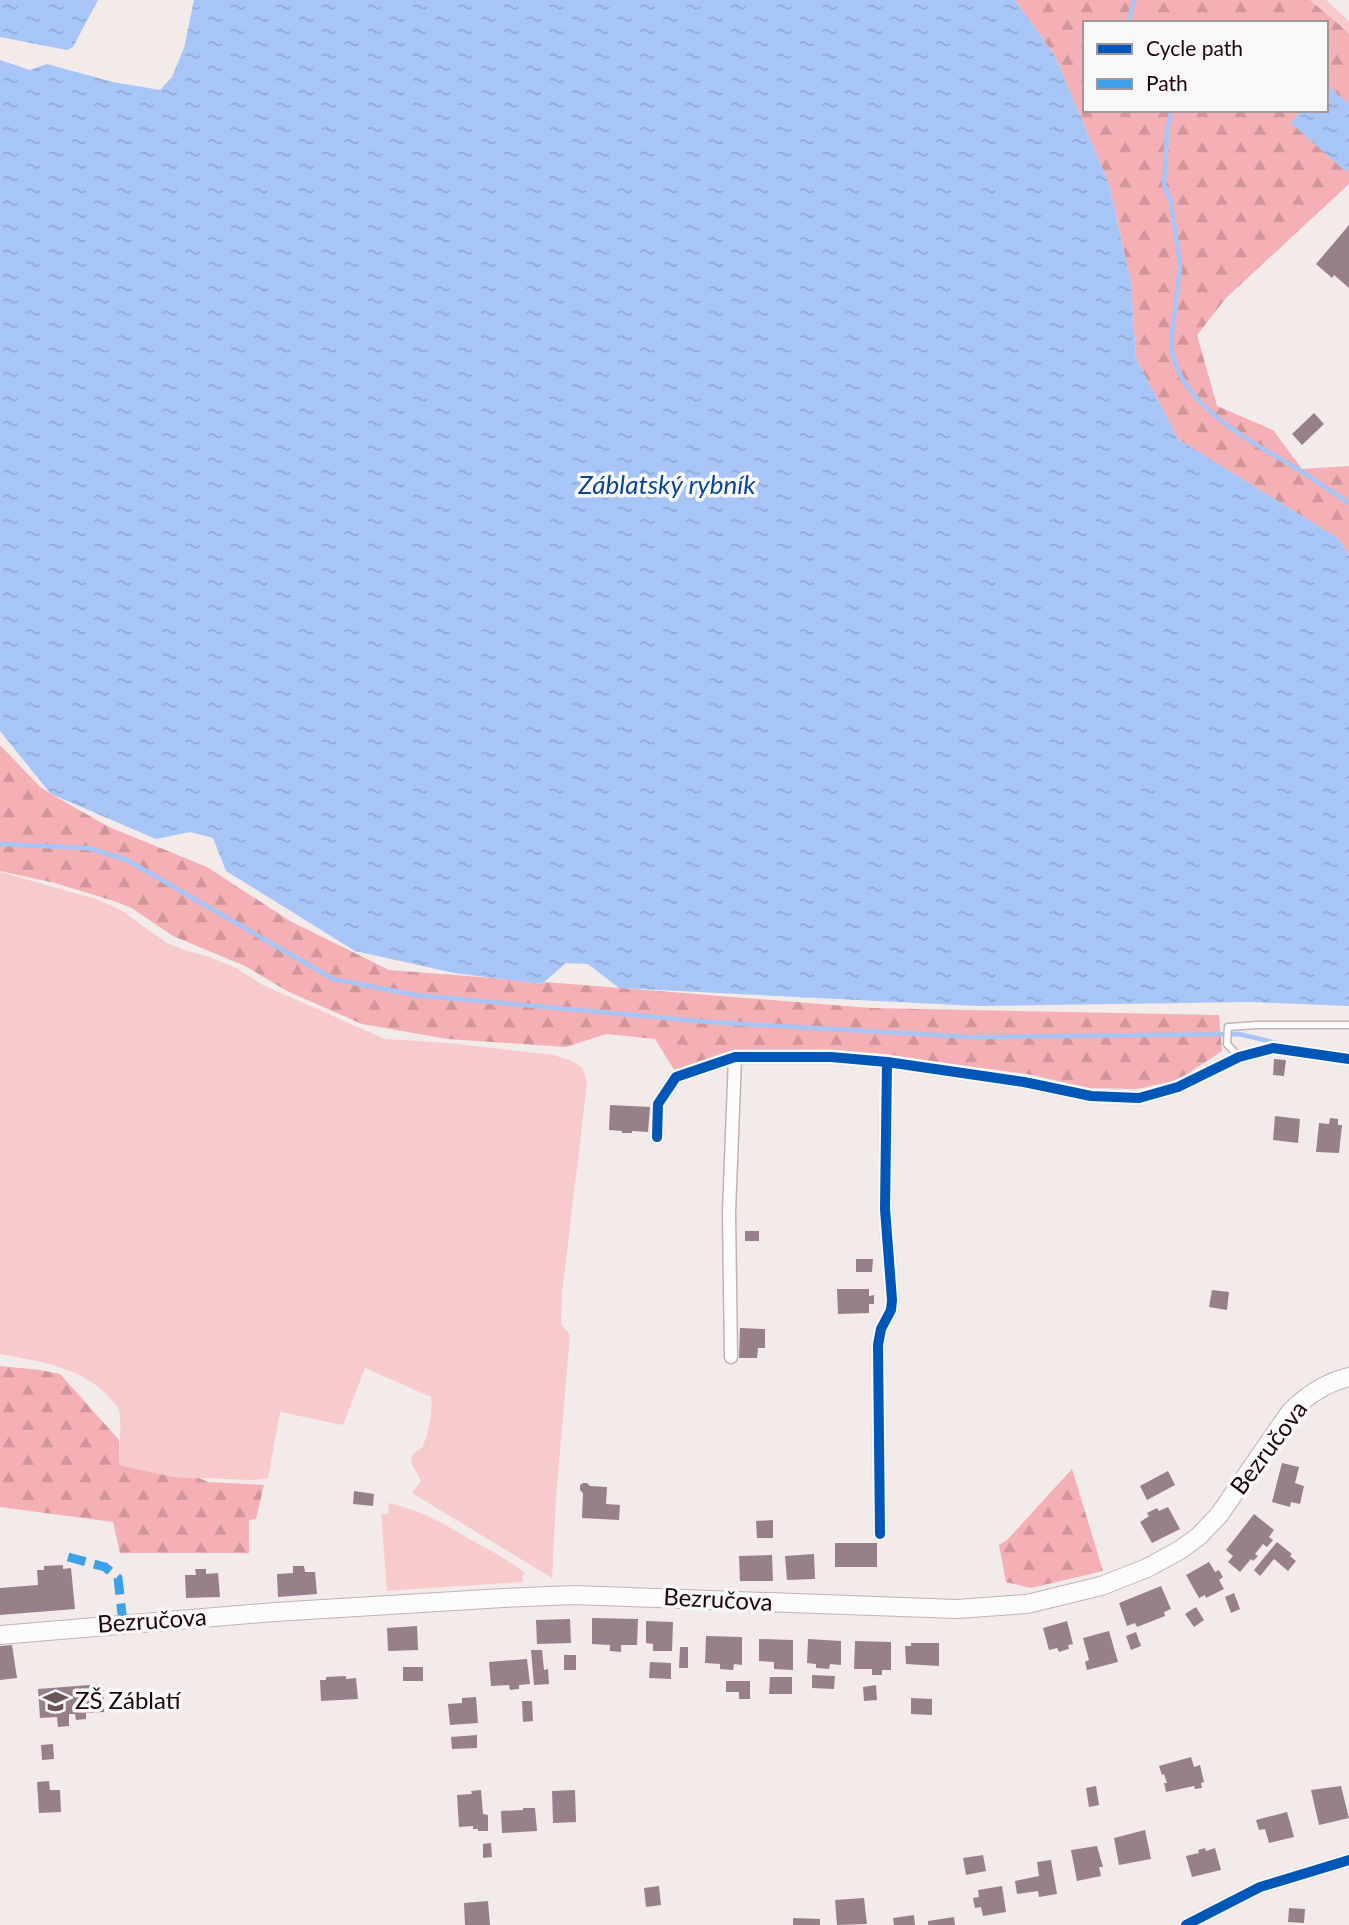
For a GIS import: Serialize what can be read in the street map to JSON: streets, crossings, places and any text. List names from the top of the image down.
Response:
{
  "streets": {
    "main road": ["Bezručova"]
  },
  "water": ["Záblatský rybník"],
  "places": {
    "school or university": ["ZŠ Záblatí"]
  },
  "legend": ["Cycle path", "Path"]
}
